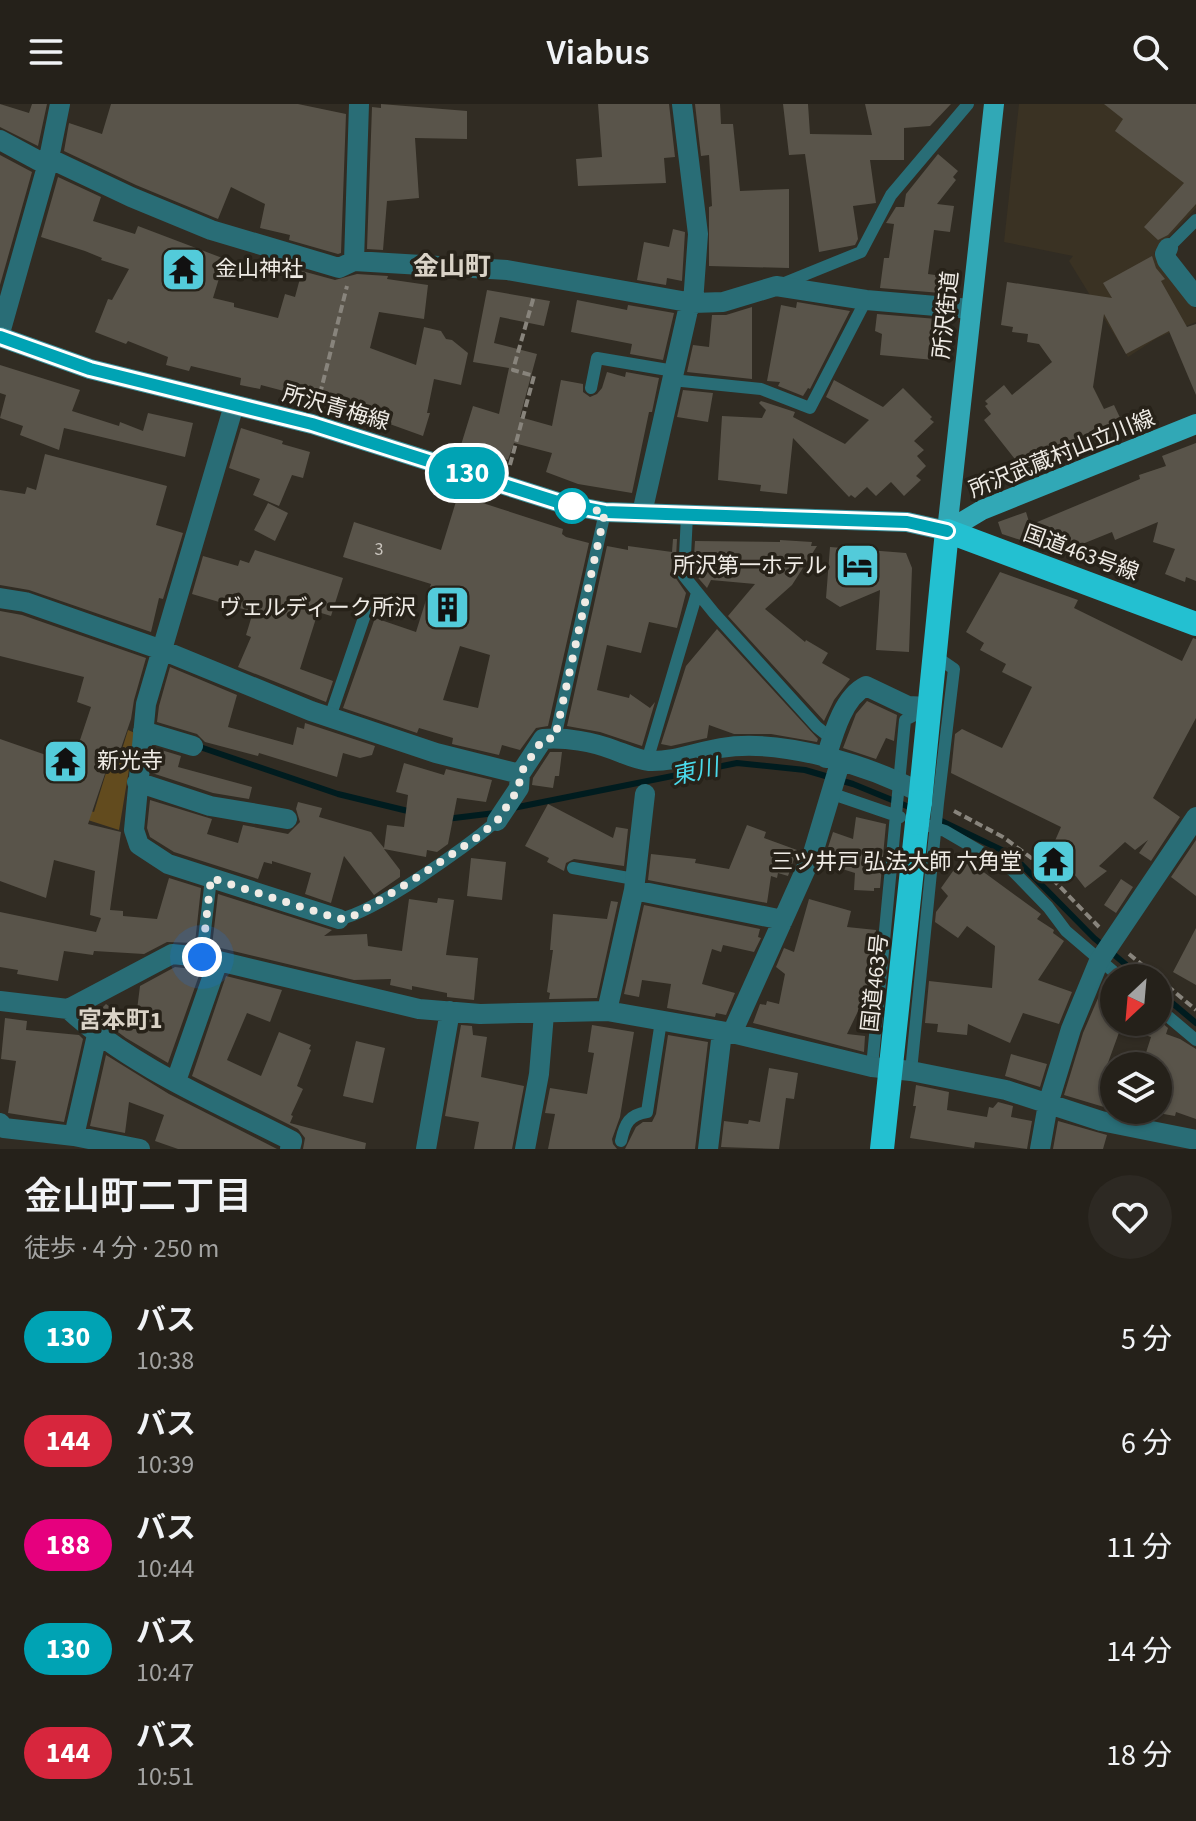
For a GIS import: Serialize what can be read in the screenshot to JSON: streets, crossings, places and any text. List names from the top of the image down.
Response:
{
  "streets": {
    "highway": ["国道463号線", "国道463号"],
    "main road": ["所沢街道", "所沢青梅線", "所沢武蔵村山立川線"]
  },
  "crossings": [
    ["所沢街道", "所沢青梅線"],
    ["所沢街道", "所沢武蔵村山立川線"],
    ["所沢街道", "国道463号線"],
    ["所沢街道", "国道463号"],
    ["所沢青梅線", "所沢武蔵村山立川線"],
    ["所沢青梅線", "国道463号線"],
    ["所沢青梅線", "国道463号"],
    ["所沢武蔵村山立川線", "国道463号線"],
    ["所沢武蔵村山立川線", "国道463号"],
    ["国道463号線", "国道463号"]
  ],
  "districts": ["金山町", "宮本町1"],
  "water": ["東川"],
  "places": {
    "temple": ["金山神社", "新光寺", "三ツ井戸 弘法大師 六角堂"],
    "hotel": ["所沢第一ホテル"],
    "building": ["ヴェルディーク所沢"]
  },
  "lines": ["bus line 130"],
  "house_numbers": ["3"],
  "north": "bottom left",
  "page": {
    "header": "Viabus",
    "on_map": "130",
    "heading": ["金山町二丁目", "徒歩 · 4 分 · 250 m"],
    "list": [
      {
        "mark": "130",
        "name": "バス",
        "note": "10:38",
        "value": "5 分"
      },
      {
        "mark": "144",
        "name": "バス",
        "note": "10:39",
        "value": "6 分"
      },
      {
        "mark": "188",
        "name": "バス",
        "note": "10:44",
        "value": "11 分"
      },
      {
        "mark": "130",
        "name": "バス",
        "note": "10:47",
        "value": "14 分"
      },
      {
        "mark": "144",
        "name": "バス",
        "note": "10:51",
        "value": "18 分"
      }
    ]
  }
}
